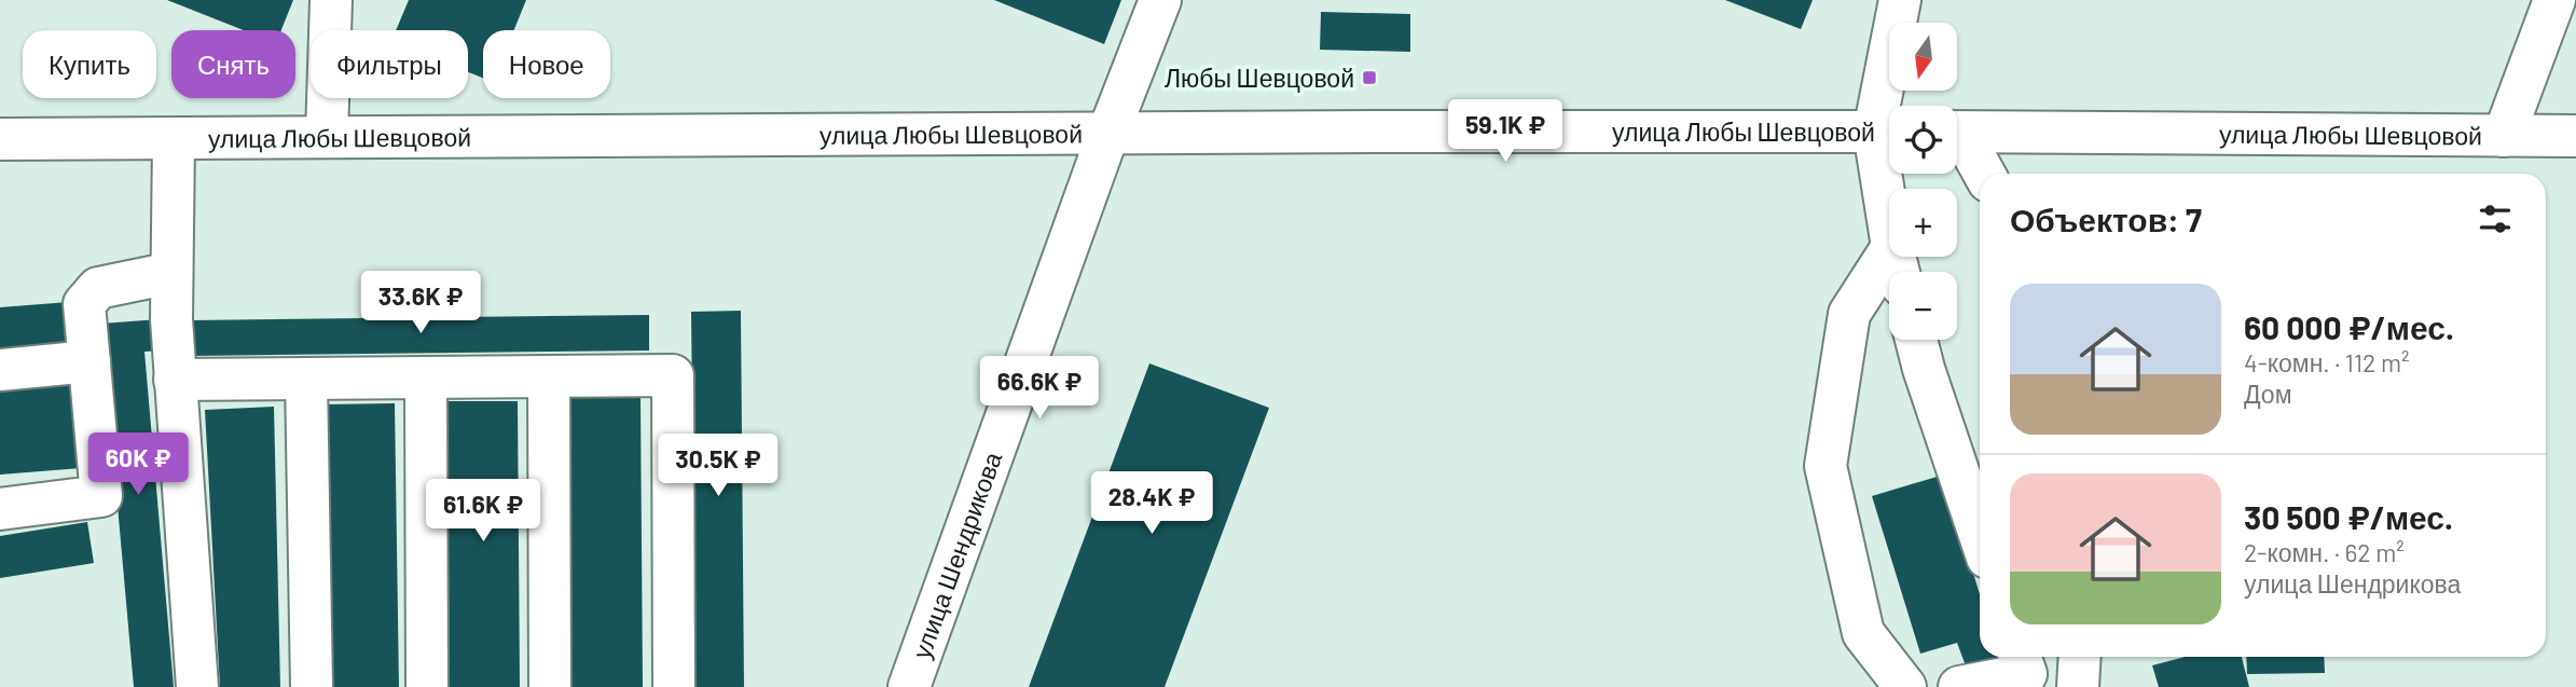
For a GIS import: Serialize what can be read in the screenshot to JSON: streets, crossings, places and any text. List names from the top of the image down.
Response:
{
  "streets": {
    "street": ["улица Любы Шевцовой", "улица Шендрикова"]
  },
  "crossings": [
    ["улица Любы Шевцовой", "улица Шендрикова"]
  ],
  "places": {
    "transit": ["Любы Шевцовой"]
  },
  "north": "bottom",
  "page": {
    "map_buttons": ["+", "−"],
    "chip": [
      "Купить",
      "Снять",
      "Фильтры",
      "Новое"
    ],
    "price": [
      "59.1K ₽",
      "33.6K ₽",
      "66.6K ₽",
      "60K ₽",
      "30.5K ₽",
      "28.4K ₽",
      "61.6K ₽"
    ],
    "heading": "Объектов: 7",
    "list": [
      {
        "name": "60 000 ₽/мес.",
        "note": "4-комн. · 112 m² · Дом"
      },
      {
        "name": "30 500 ₽/мес.",
        "note": "2-комн. · 62 m² · улица Шендрикова"
      }
    ]
  }
}
